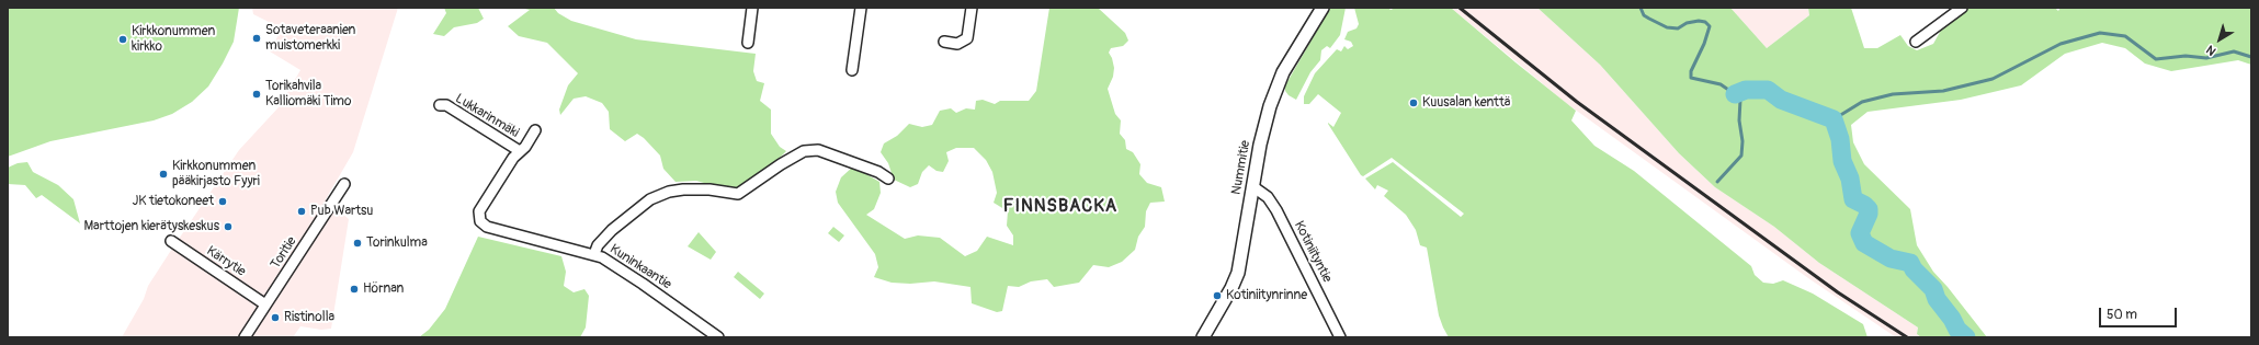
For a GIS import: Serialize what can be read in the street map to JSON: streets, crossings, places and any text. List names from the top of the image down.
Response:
{
  "streets": {
    "street": [
      "Lukkarinmäki",
      "Nummitie",
      "Kotiniityntie",
      "Toritie",
      "Kärrytie",
      "Kuninkaantie"
    ]
  },
  "crossings": [
    ["Lukkarinmäki", "Kuninkaantie"],
    ["Nummitie", "Kotiniityntie"],
    ["Toritie", "Kärrytie"]
  ],
  "districts": ["FINNSBACKA"],
  "places": [
    "Sotaveteraanien muistomerkki",
    "Kirkkonummen kirkko",
    "Torikahvila Kalliomäki Timo",
    "Kuusalan kenttä",
    "Kirkkonummen pääkirjasto Fyyri",
    "JK tietokoneet",
    "Pub Wartsu",
    "Marttojen kierätyskeskus",
    "Torinkulma",
    "Hörnan",
    "Kotiniitynrinne",
    "Ristinolla"
  ],
  "scale_bar": "50 m",
  "north": "bottom left"
}
